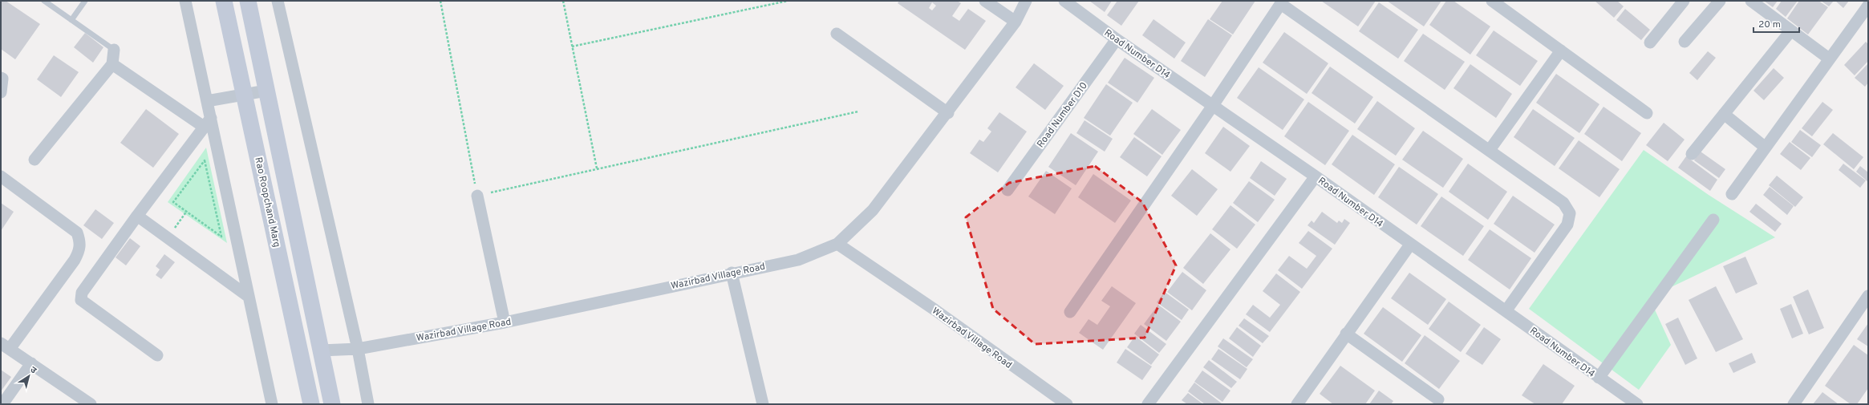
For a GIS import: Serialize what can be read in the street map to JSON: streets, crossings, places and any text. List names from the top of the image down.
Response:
{
  "streets": {
    "main road": ["Rao Roopchand Marg"],
    "street": ["Road Number D14", "Road Number D10", "Wazirbad Village Road"]
  },
  "crossings": [
    ["Road Number D14", "Road Number D10"]
  ],
  "scale_bar": "20 m",
  "north": "top right"
}
